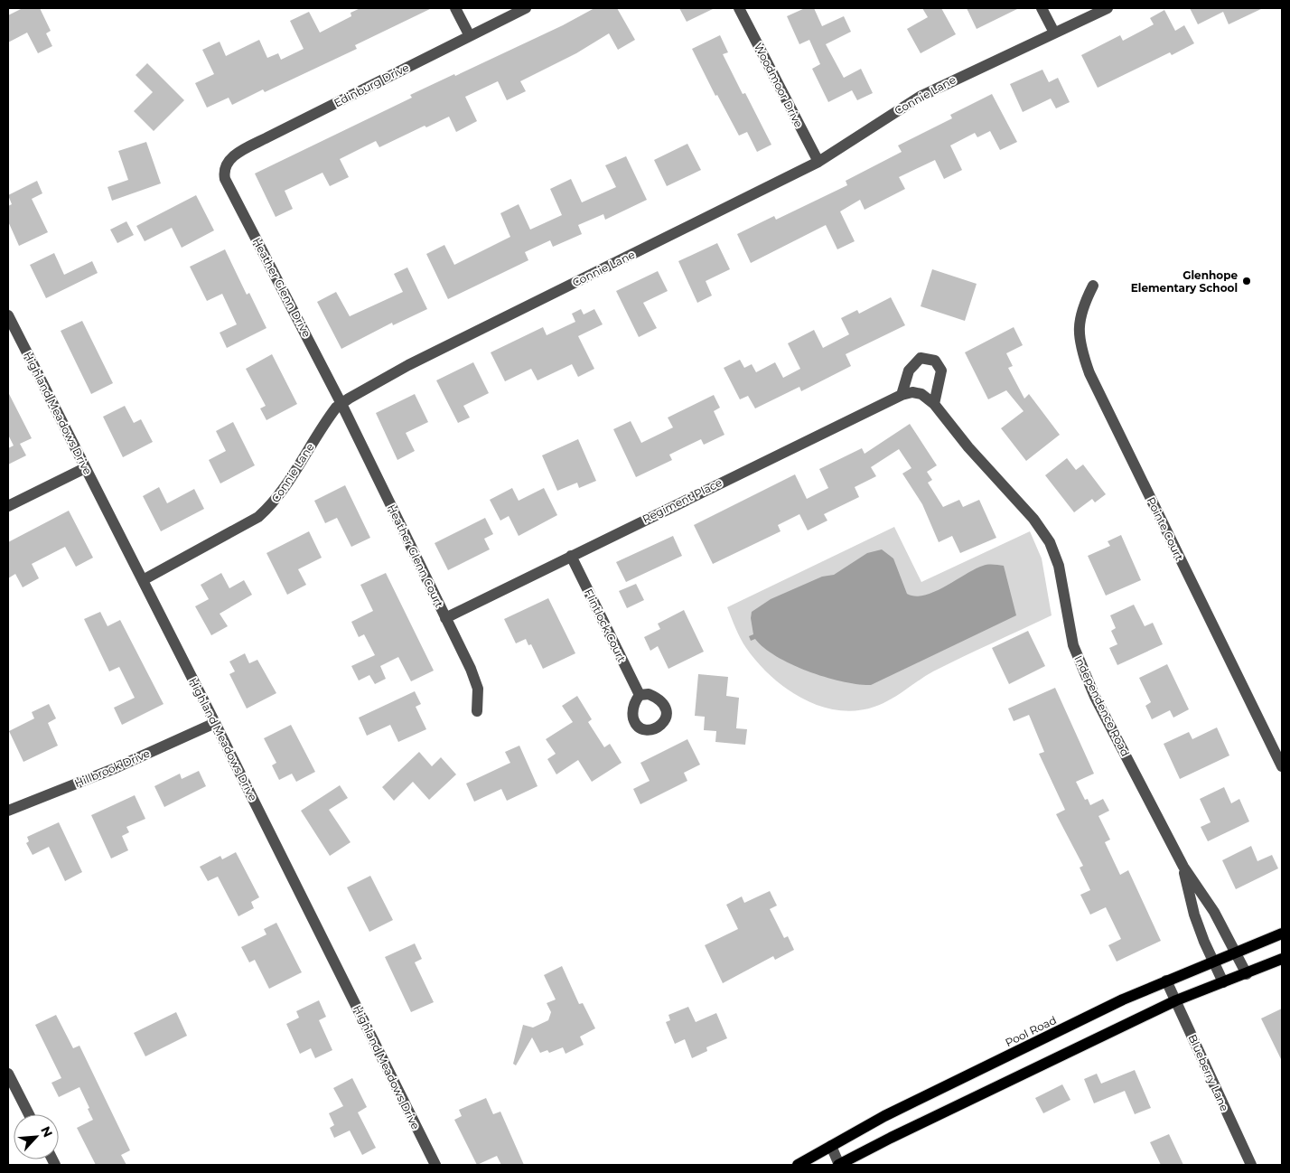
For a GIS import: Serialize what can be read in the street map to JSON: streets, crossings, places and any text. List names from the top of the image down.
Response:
{
  "streets": {
    "main road": ["Pool Road"],
    "street": [
      "Edinburg Drive",
      "Woodmoor Drive",
      "Connie Lane",
      "Heather Glenn Drive",
      "Highland Meadows Drive",
      "Regiment Place",
      "Pointe Court",
      "Heather Glenn Court",
      "Flintlock Court",
      "Independence Road",
      "Hillbrook Drive",
      "Blueberry Lane"
    ]
  },
  "crossings": [
    ["Edinburg Drive", "Heather Glenn Drive"],
    ["Woodmoor Drive", "Connie Lane"],
    ["Connie Lane", "Heather Glenn Drive"],
    ["Connie Lane", "Highland Meadows Drive"],
    ["Connie Lane", "Heather Glenn Court"],
    ["Heather Glenn Drive", "Heather Glenn Court"],
    ["Highland Meadows Drive", "Hillbrook Drive"],
    ["Regiment Place", "Heather Glenn Court"],
    ["Regiment Place", "Flintlock Court"],
    ["Regiment Place", "Independence Road"],
    ["Independence Road", "Pool Road"],
    ["Pool Road", "Blueberry Lane"]
  ],
  "places": ["Glenhope Elementary School"],
  "north": "top right"
}
